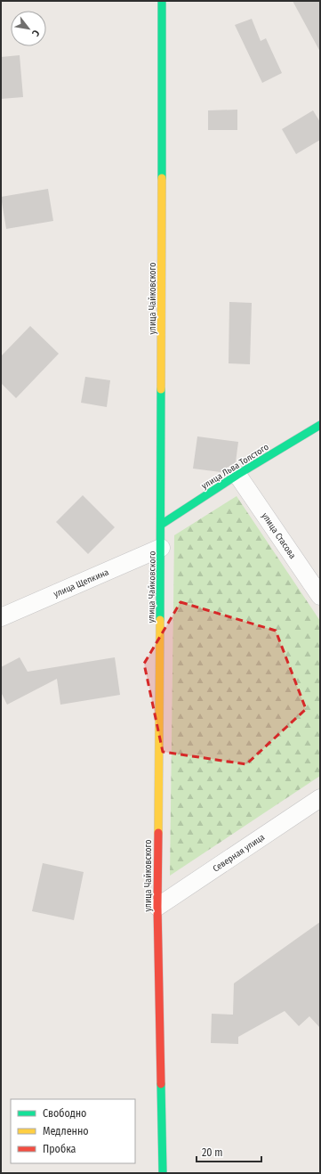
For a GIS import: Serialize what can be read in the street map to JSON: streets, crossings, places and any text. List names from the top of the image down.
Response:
{
  "streets": {
    "street": [
      "улица Чайковского",
      "улица Льва Толстого",
      "улица Стасова",
      "улица Щепкина",
      "Северная улица"
    ]
  },
  "crossings": [
    ["улица Чайковского", "улица Льва Толстого"],
    ["улица Чайковского", "улица Щепкина"],
    ["улица Чайковского", "Северная улица"],
    ["улица Льва Толстого", "улица Стасова"]
  ],
  "legend": ["Свободно", "Медленно", "Пробка"],
  "scale_bar": "20 m",
  "north": "bottom right"
}
